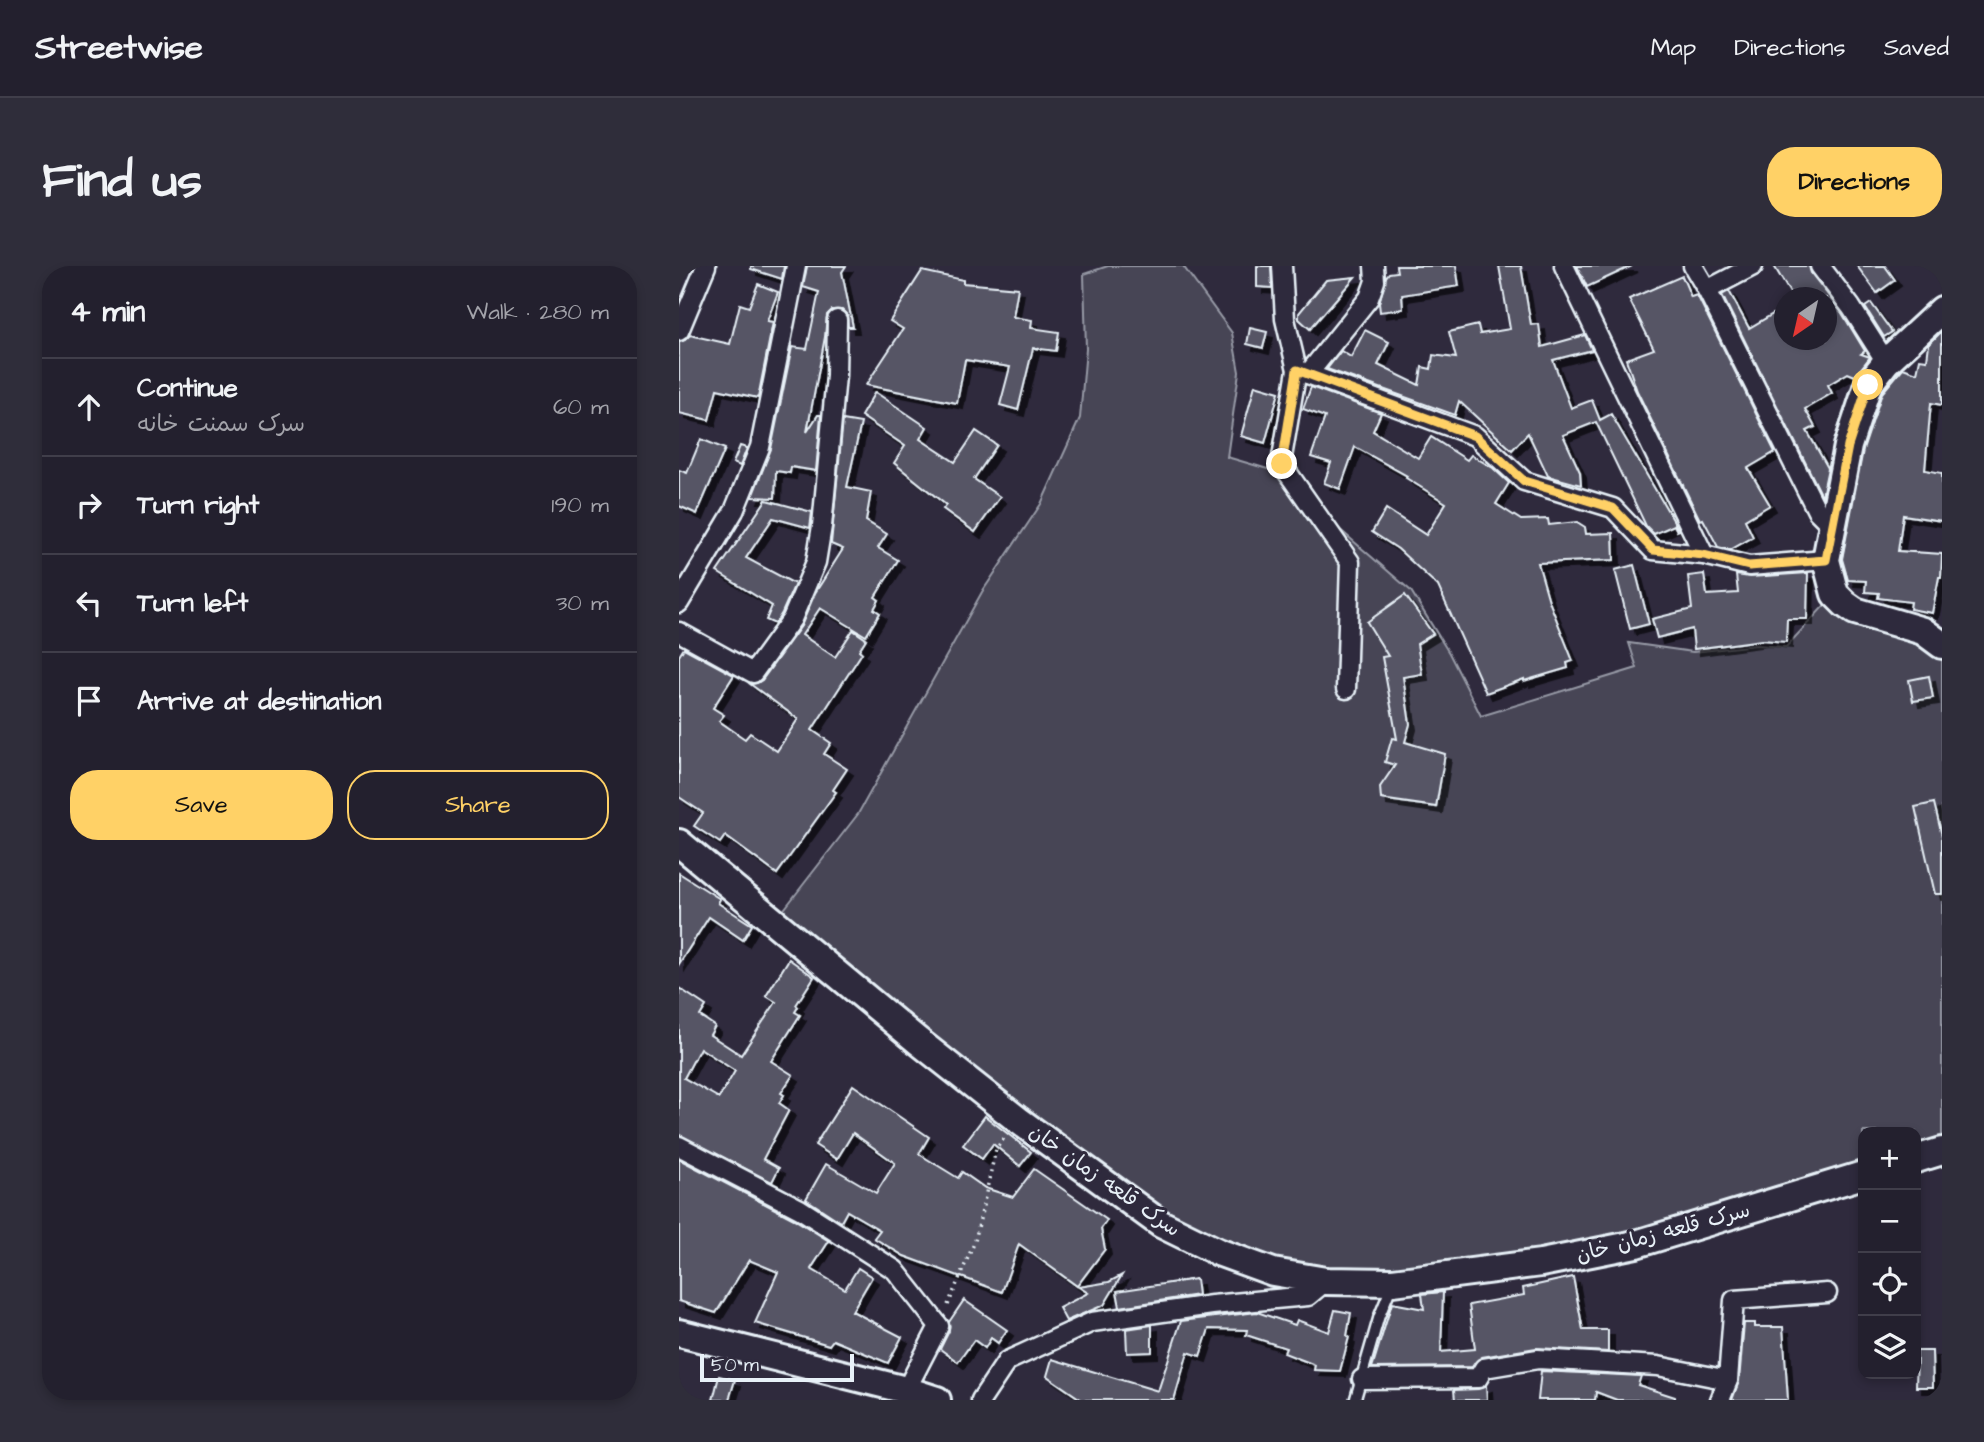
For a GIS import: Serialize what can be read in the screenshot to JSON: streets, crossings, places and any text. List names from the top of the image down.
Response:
{
  "streets": {
    "street": ["سرک قلعه زمان خان"]
  },
  "scale_bar": "50 m",
  "north": "bottom left",
  "page": {
    "header": "Streetwise",
    "nav": ["Map", "Directions", "Saved"],
    "buttons": [
      "Directions",
      ["Save", "Share"]
    ],
    "title": "Find us",
    "heading": ["4 min", "Walk · 280 m"],
    "list": [
      ["Continue", "سرک سمنت خانه", "60 m"],
      ["Turn right", "190 m"],
      ["Turn left", "30 m"],
      "Arrive at destination"
    ],
    "map_buttons": ["+", "−"],
    "scale": "50 m"
  }
}
